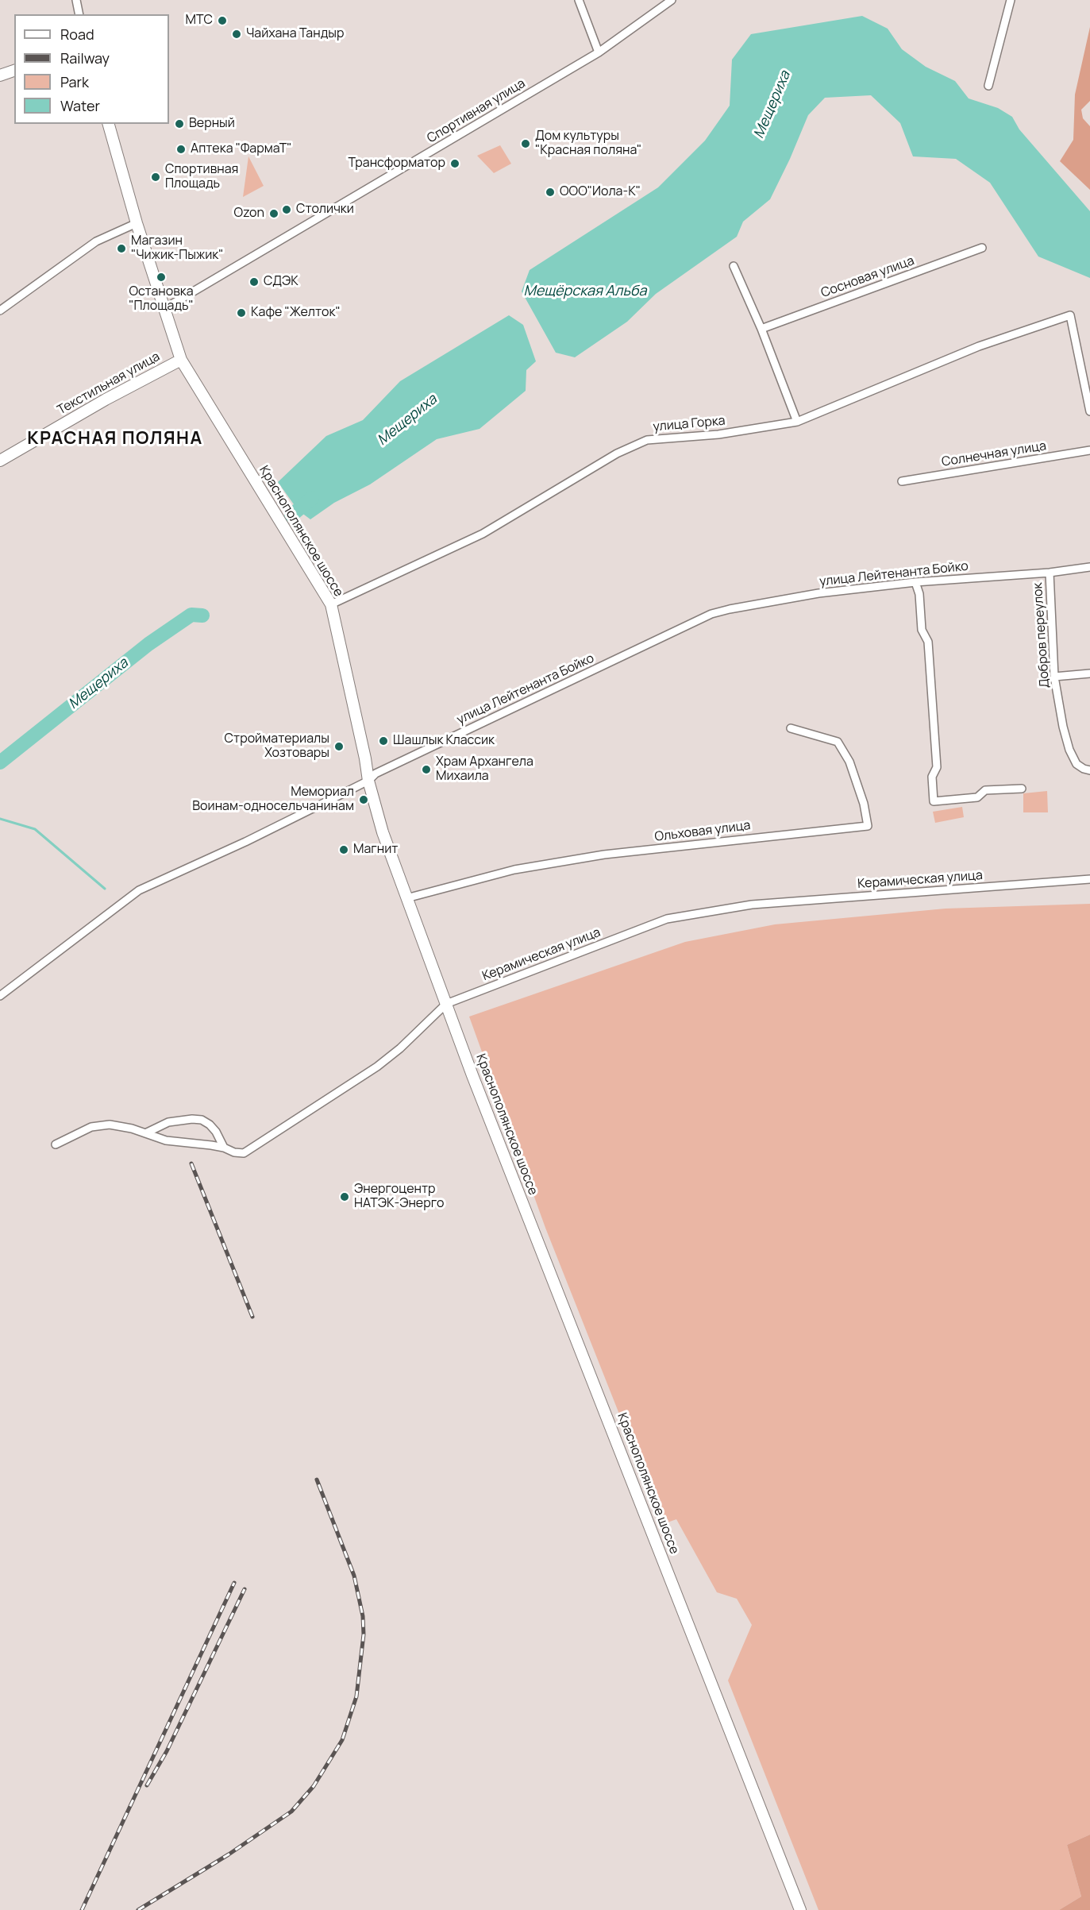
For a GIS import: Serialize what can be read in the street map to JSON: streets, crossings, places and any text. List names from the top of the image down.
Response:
{
  "streets": {
    "main road": ["Текстильная улица", "Краснополянское шоссе"],
    "street": [
      "Спортивная улица",
      "Сосновая улица",
      "улица Горка",
      "Солнечная улица",
      "улица Лейтенанта Бойко",
      "Добров переулок",
      "Ольховая улица",
      "Керамическая улица"
    ]
  },
  "crossings": [
    ["Спортивная улица", "Краснополянское шоссе"],
    ["Текстильная улица", "Краснополянское шоссе"],
    ["улица Горка", "Краснополянское шоссе"],
    ["Краснополянское шоссе", "улица Лейтенанта Бойко"],
    ["Краснополянское шоссе", "Ольховая улица"],
    ["Краснополянское шоссе", "Керамическая улица"],
    ["улица Лейтенанта Бойко", "Добров переулок"]
  ],
  "districts": ["КРАСНАЯ ПОЛЯНА"],
  "water": ["Мещериха", "Мещёрская Альба"],
  "places": [
    "МТС",
    "Чайхана Тандыр",
    "Верный",
    "Дом культуры \"Красная поляна\"",
    "Аптека \"ФармаТ\"",
    "Трансформатор",
    "Спортивная Площадь",
    "ООО\"Иола-К\"",
    "Столички",
    "Ozon",
    "Магазин \"Чижик-Пыжик\"",
    "Остановка \"Площадь\"",
    "СДЭК",
    "Кафе \"Желток\"",
    "Шашлык Классик",
    "Стройматериалы Хозтовары",
    "Храм Архангела Михаила",
    "Мемориал Воинам-односельчанинам",
    "Магнит",
    "Энергоцентр НАТЭК-Энерго"
  ],
  "legend": [
    "Road",
    "Railway",
    "Park",
    "Water"
  ]
}
